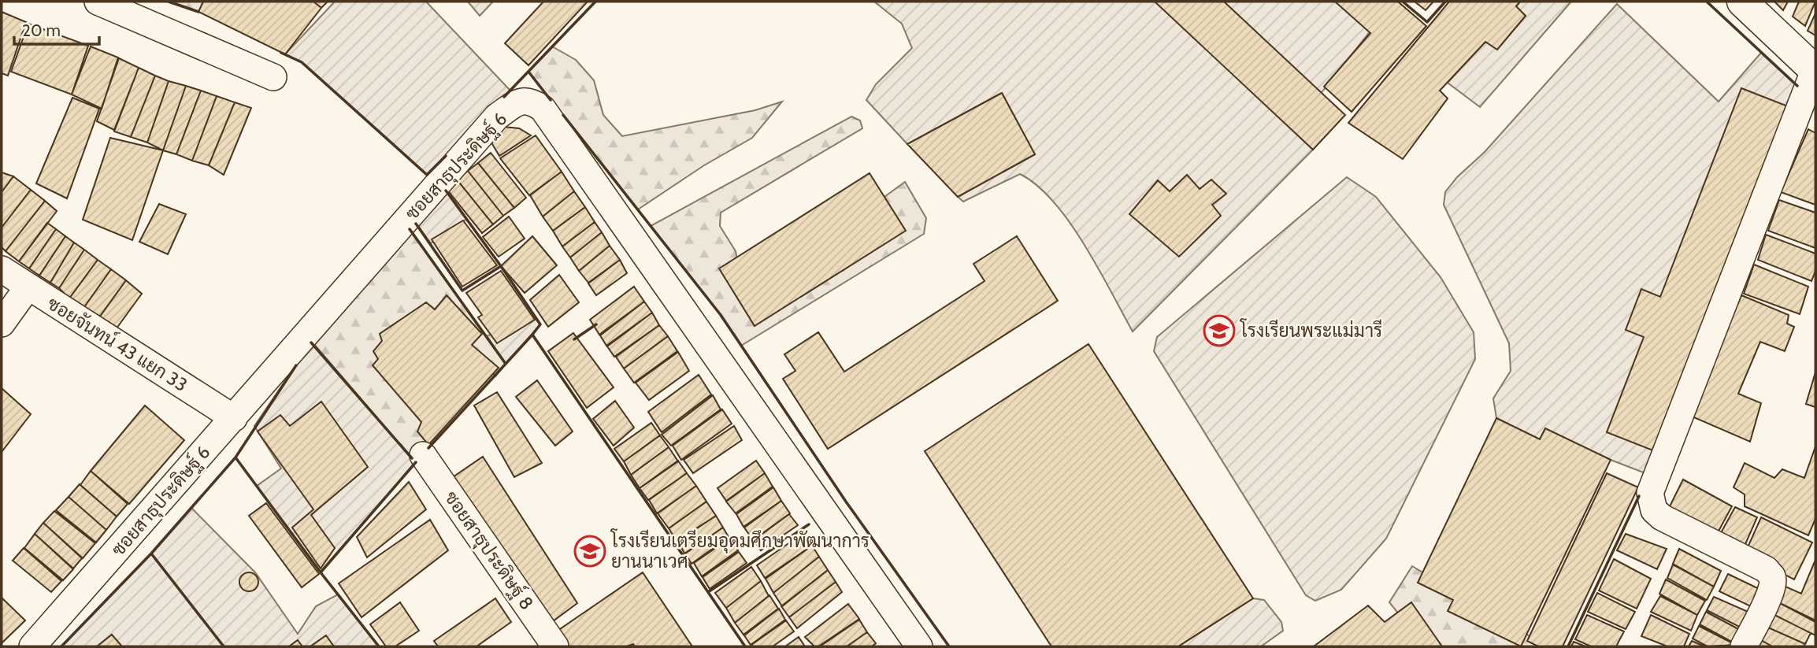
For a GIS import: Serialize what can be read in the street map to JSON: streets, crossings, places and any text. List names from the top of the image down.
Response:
{
  "streets": {
    "street": ["ซอยสาธุประดิษฐ์ 6", "ซอยจันทน์ 43 แยก 33", "ซอยสาธุประดิษฐ์ 8"]
  },
  "crossings": [
    ["ซอยสาธุประดิษฐ์ 6", "ซอยจันทน์ 43 แยก 33"]
  ],
  "places": {
    "school or university": ["โรงเรียนพระแม่มารี", "โรงเรียนเตรียมอุดมศึกษาพัฒนาการ ยานนาเวศ"]
  },
  "scale_bar": "20 m"
}
